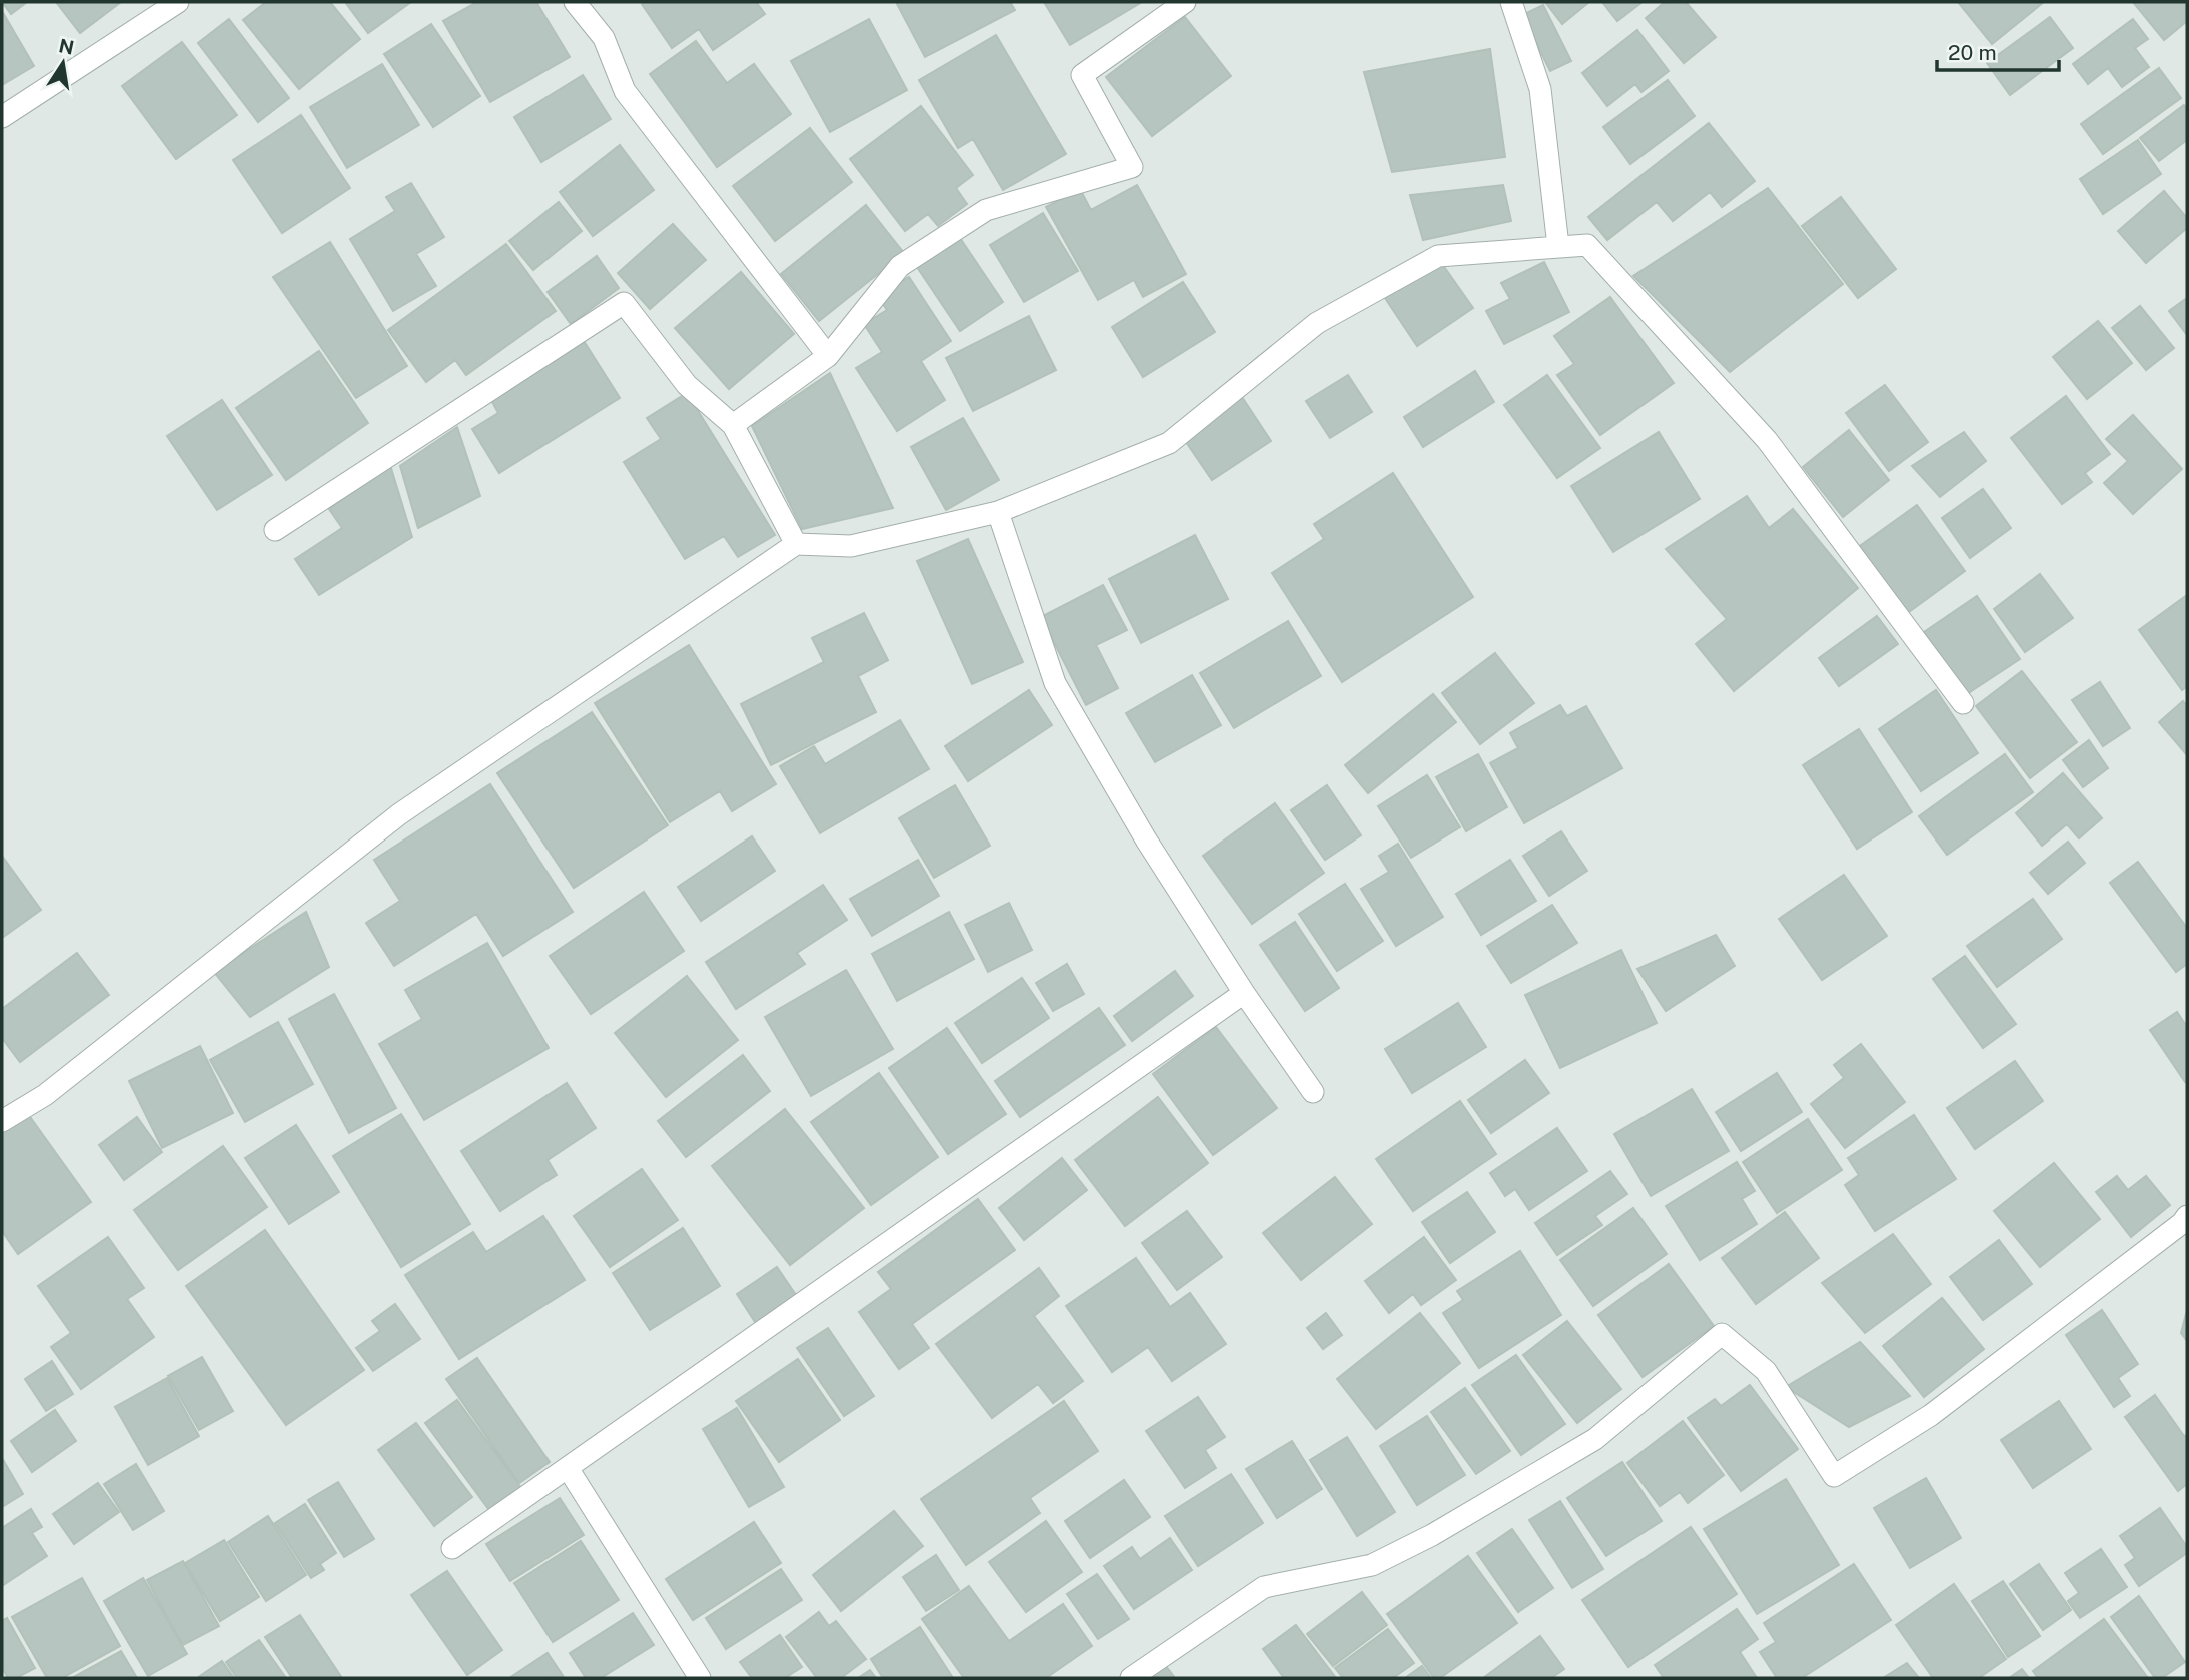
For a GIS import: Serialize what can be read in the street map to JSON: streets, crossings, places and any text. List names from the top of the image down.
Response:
{
  "scale_bar": "20 m",
  "north": "top"
}
